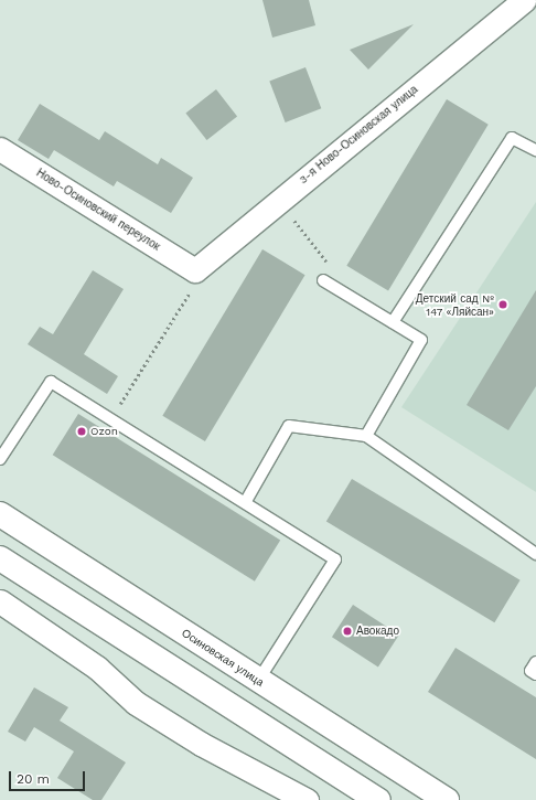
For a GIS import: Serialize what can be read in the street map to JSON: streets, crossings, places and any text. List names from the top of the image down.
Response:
{
  "streets": {
    "street": ["3-я Ново-Осиновская улица", "Ново-Осиновский переулок", "Осиновская улица"]
  },
  "crossings": [
    ["3-я Ново-Осиновская улица", "Ново-Осиновский переулок"]
  ],
  "places": ["Детский сад № 147 «Ляйсан»", "Ozon", "Авокадо"],
  "scale_bar": "20 m"
}
